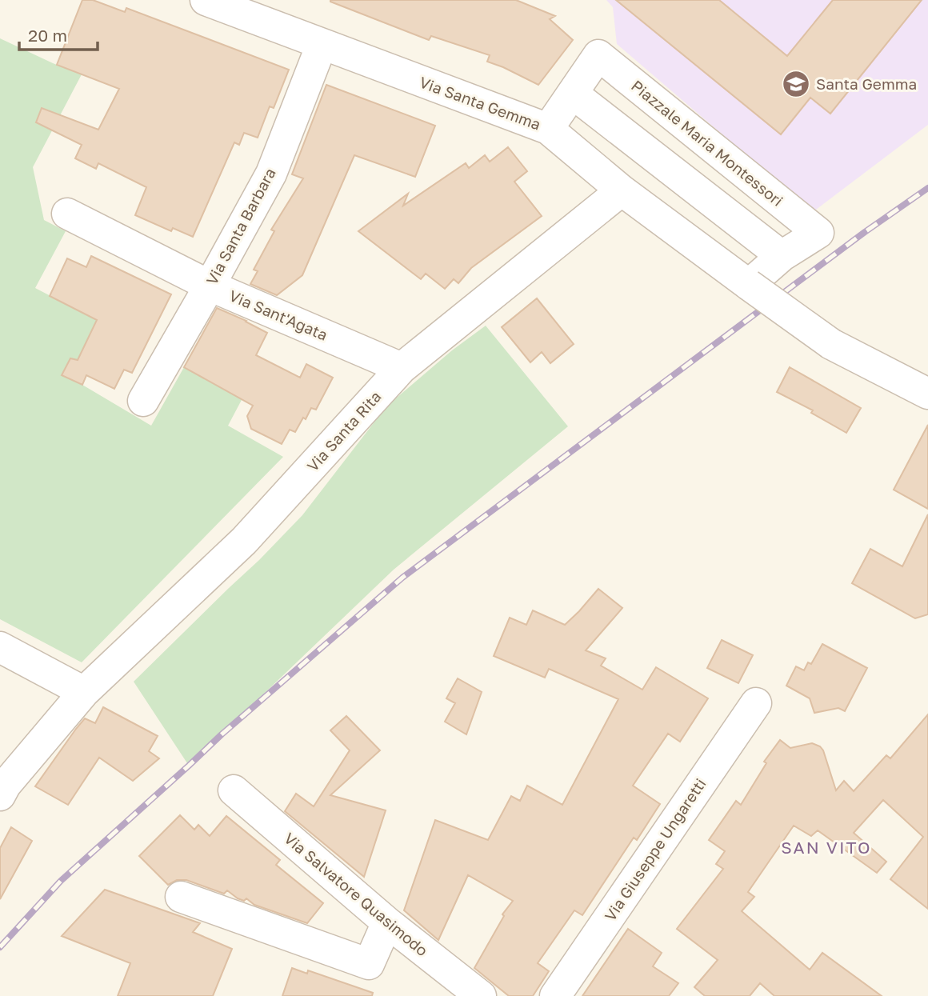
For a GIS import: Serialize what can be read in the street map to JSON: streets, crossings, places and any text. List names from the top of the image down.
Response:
{
  "streets": {
    "street": [
      "Via Santa Gemma",
      "Piazzale Maria Montessori",
      "Via Santa Barbara",
      "Via Sant'Agata",
      "Via Santa Rita",
      "Via Giuseppe Ungaretti",
      "Via Salvatore Quasimodo"
    ]
  },
  "crossings": [
    ["Via Santa Gemma", "Piazzale Maria Montessori"],
    ["Via Santa Gemma", "Via Santa Barbara"],
    ["Via Santa Gemma", "Via Santa Rita"],
    ["Via Santa Barbara", "Via Sant'Agata"],
    ["Via Sant'Agata", "Via Santa Rita"]
  ],
  "districts": ["SAN VITO"],
  "places": {
    "school or university": ["Santa Gemma"]
  },
  "scale_bar": "20 m"
}
